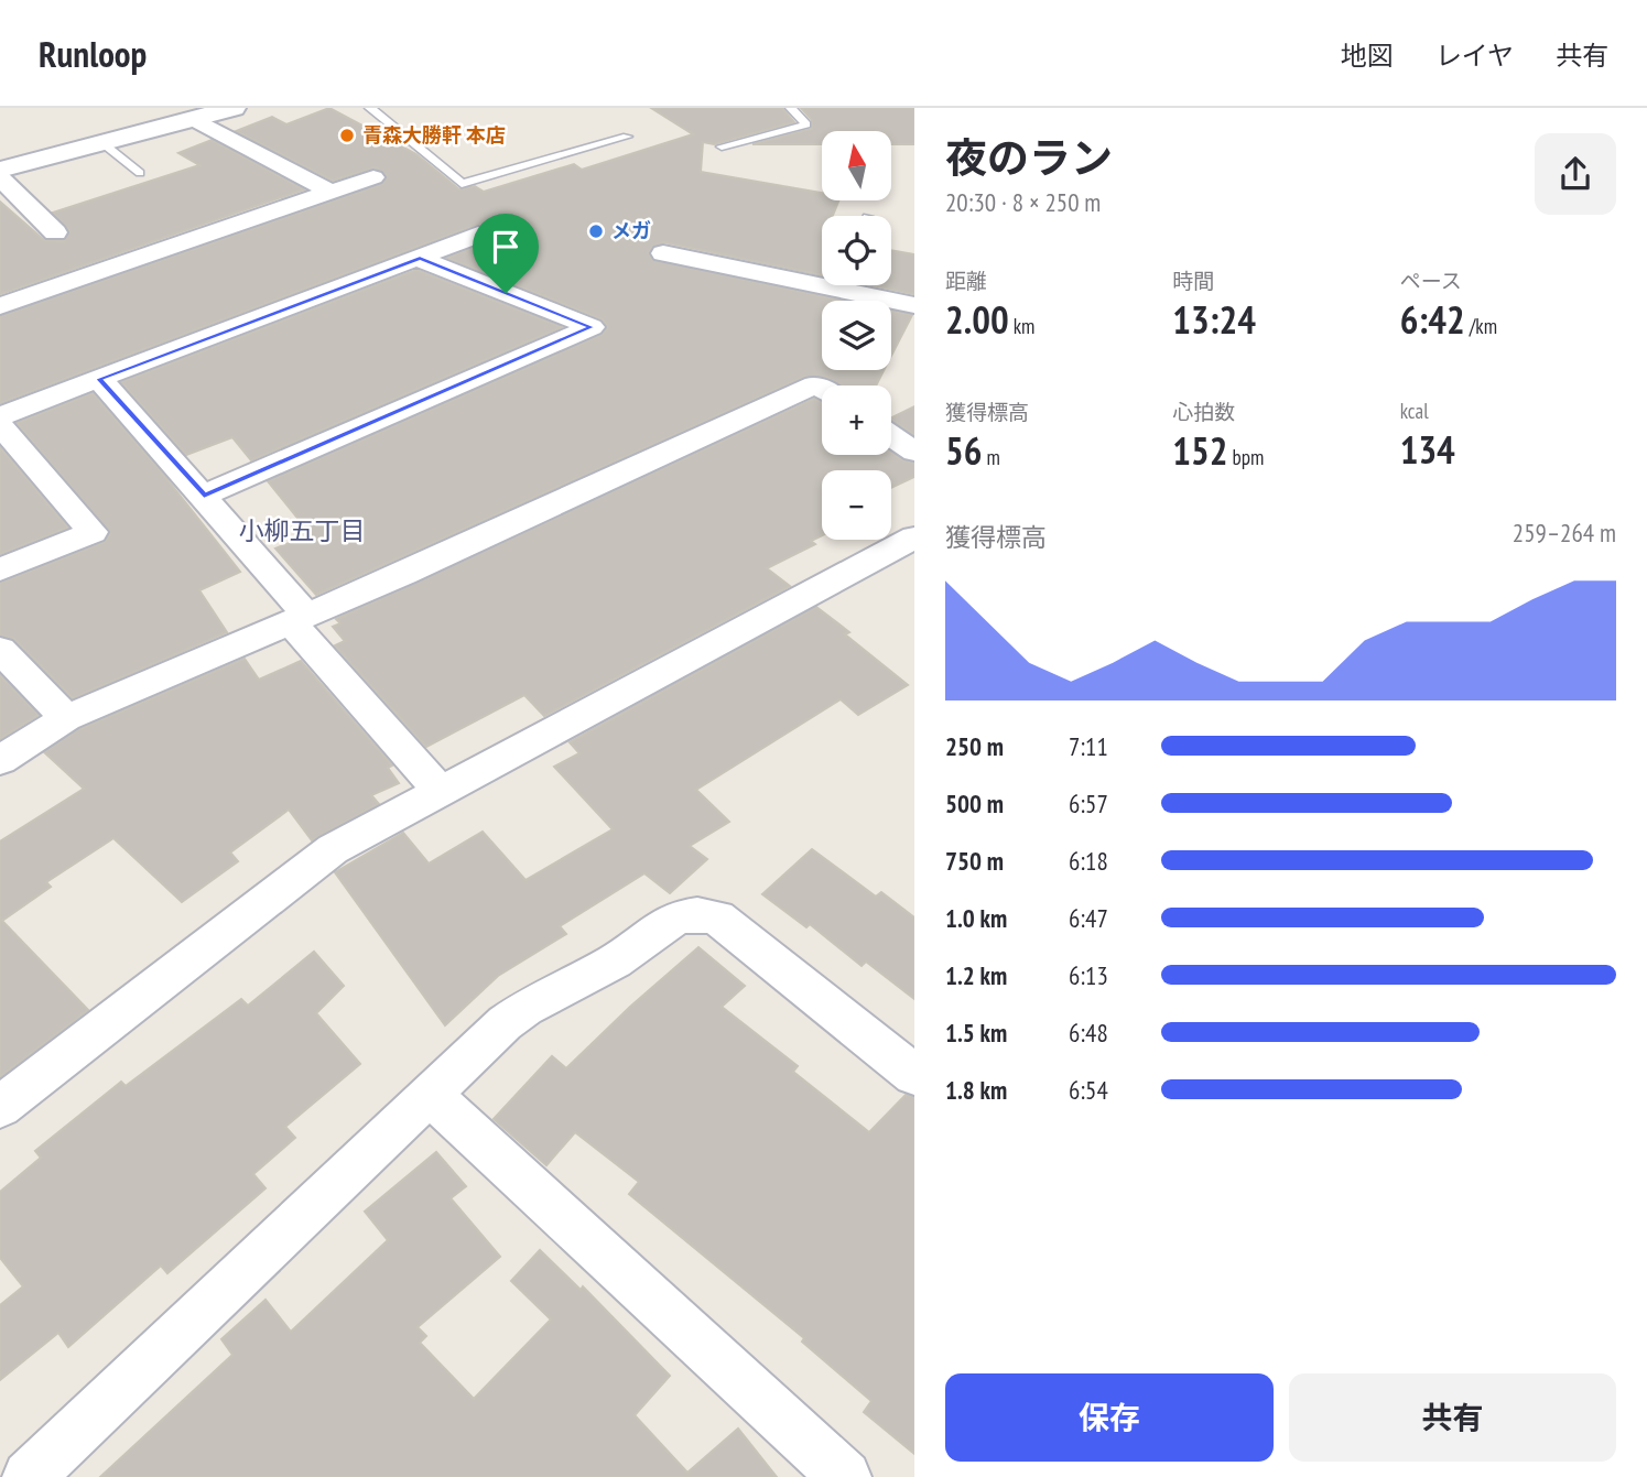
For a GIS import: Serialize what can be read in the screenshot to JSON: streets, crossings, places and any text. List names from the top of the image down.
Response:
{
  "districts": ["小柳五丁目"],
  "places": ["青森大勝軒 本店", "メガ"],
  "north": "top",
  "page": {
    "header": "Runloop",
    "nav": ["地図", "レイヤ", "共有"],
    "heading": ["夜のラン", "20:30 · 8 × 250 m"],
    "map_buttons": ["+", "−"],
    "stats": [
      ["距離", "2.00 km"],
      ["時間", "13:24"],
      ["ペース", "6:42 /km"],
      ["獲得標高", "56 m"],
      ["心拍数", "152 bpm"],
      ["kcal", "134"]
    ],
    "chart": ["獲得標高", "259–264 m"],
    "list": [
      {
        "name": "250 m",
        "note": "7:11"
      },
      {
        "name": "500 m",
        "note": "6:57"
      },
      {
        "name": "750 m",
        "note": "6:18"
      },
      {
        "name": "1.0 km",
        "note": "6:47"
      },
      {
        "name": "1.2 km",
        "note": "6:13"
      },
      {
        "name": "1.5 km",
        "note": "6:48"
      },
      {
        "name": "1.8 km",
        "note": "6:54"
      }
    ],
    "buttons": ["保存", "共有"]
  }
}
